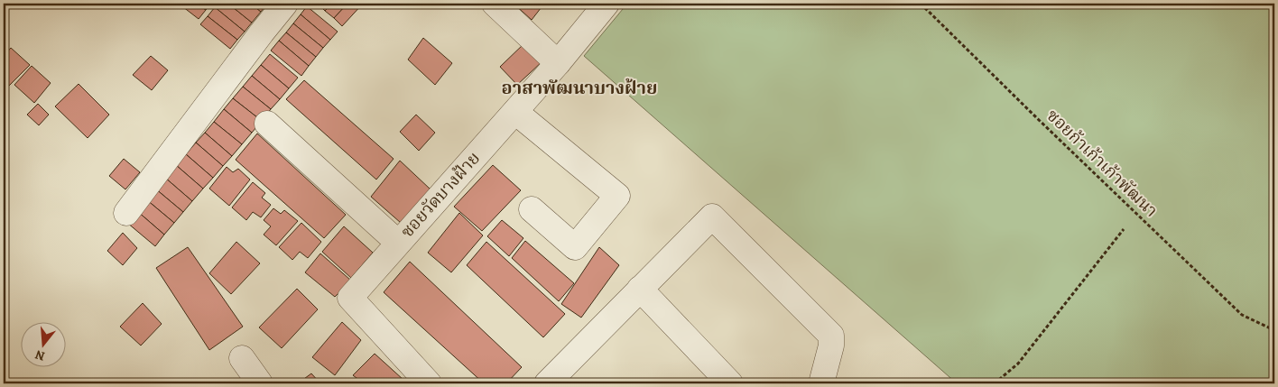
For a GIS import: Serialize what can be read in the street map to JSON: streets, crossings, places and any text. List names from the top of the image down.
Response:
{
  "streets": {
    "street": ["ซอยวัดบางฝ้าย"],
    "path": ["ซอยก้าเก้าเก้าพัฒนา"]
  },
  "districts": ["อาสาพัฒนาบางฝ้าย"],
  "north": "bottom"
}
